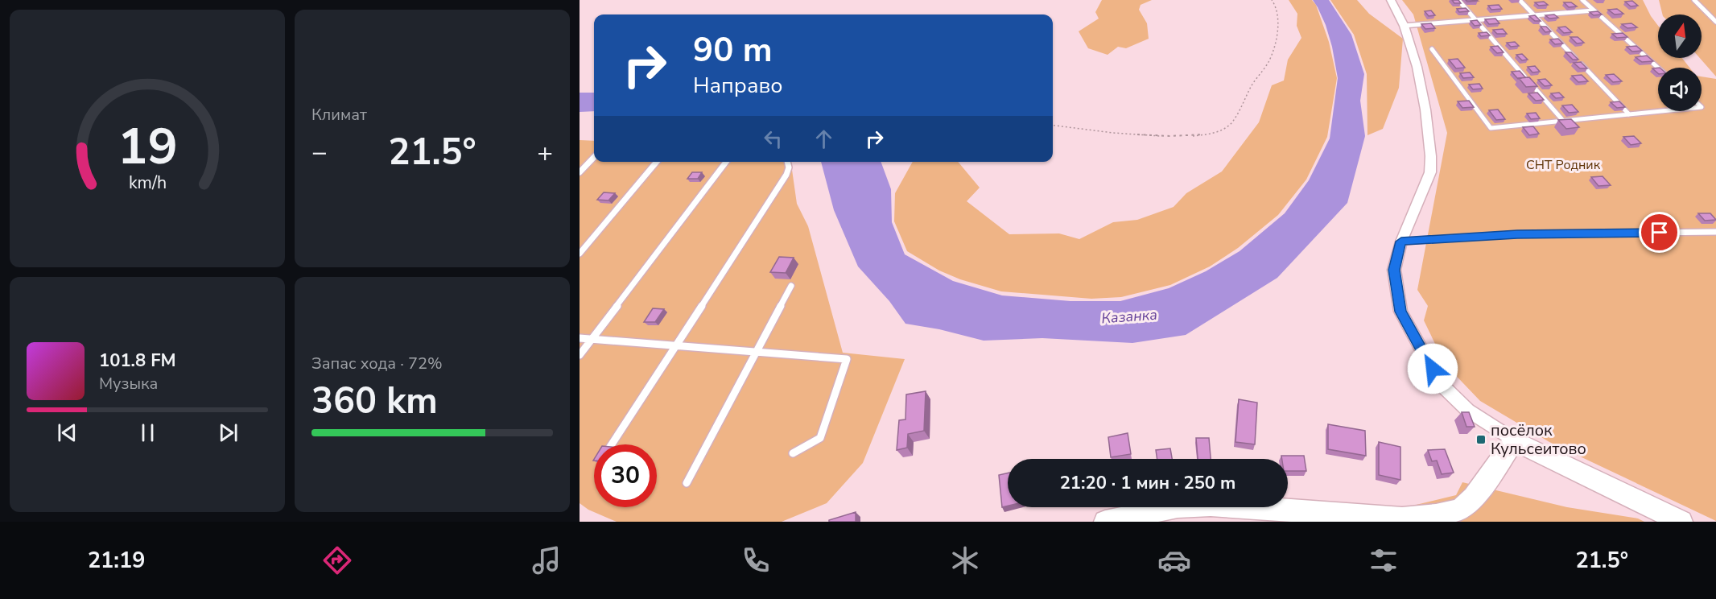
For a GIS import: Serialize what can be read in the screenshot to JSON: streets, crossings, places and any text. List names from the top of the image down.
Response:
{
  "water": ["Казанка"],
  "parks": ["СНТ Родник"],
  "places": {
    "transit": ["посёлок Кульсеитово"]
  },
  "north": "top",
  "page": {
    "tile": [
      "Климат",
      ["Запас хода · 72%", "360 km"]
    ],
    "turn": ["90 m", "Направо"],
    "heat": ["−", "21.5°", "+"],
    "song": ["101.8 FM", "Музыка"],
    "limit": "30",
    "trip": "21:20 · 1 мин · 250 m",
    "tabs": ["21:19", "21.5°"],
    "gauge": ["19", "km/h"]
  }
}
